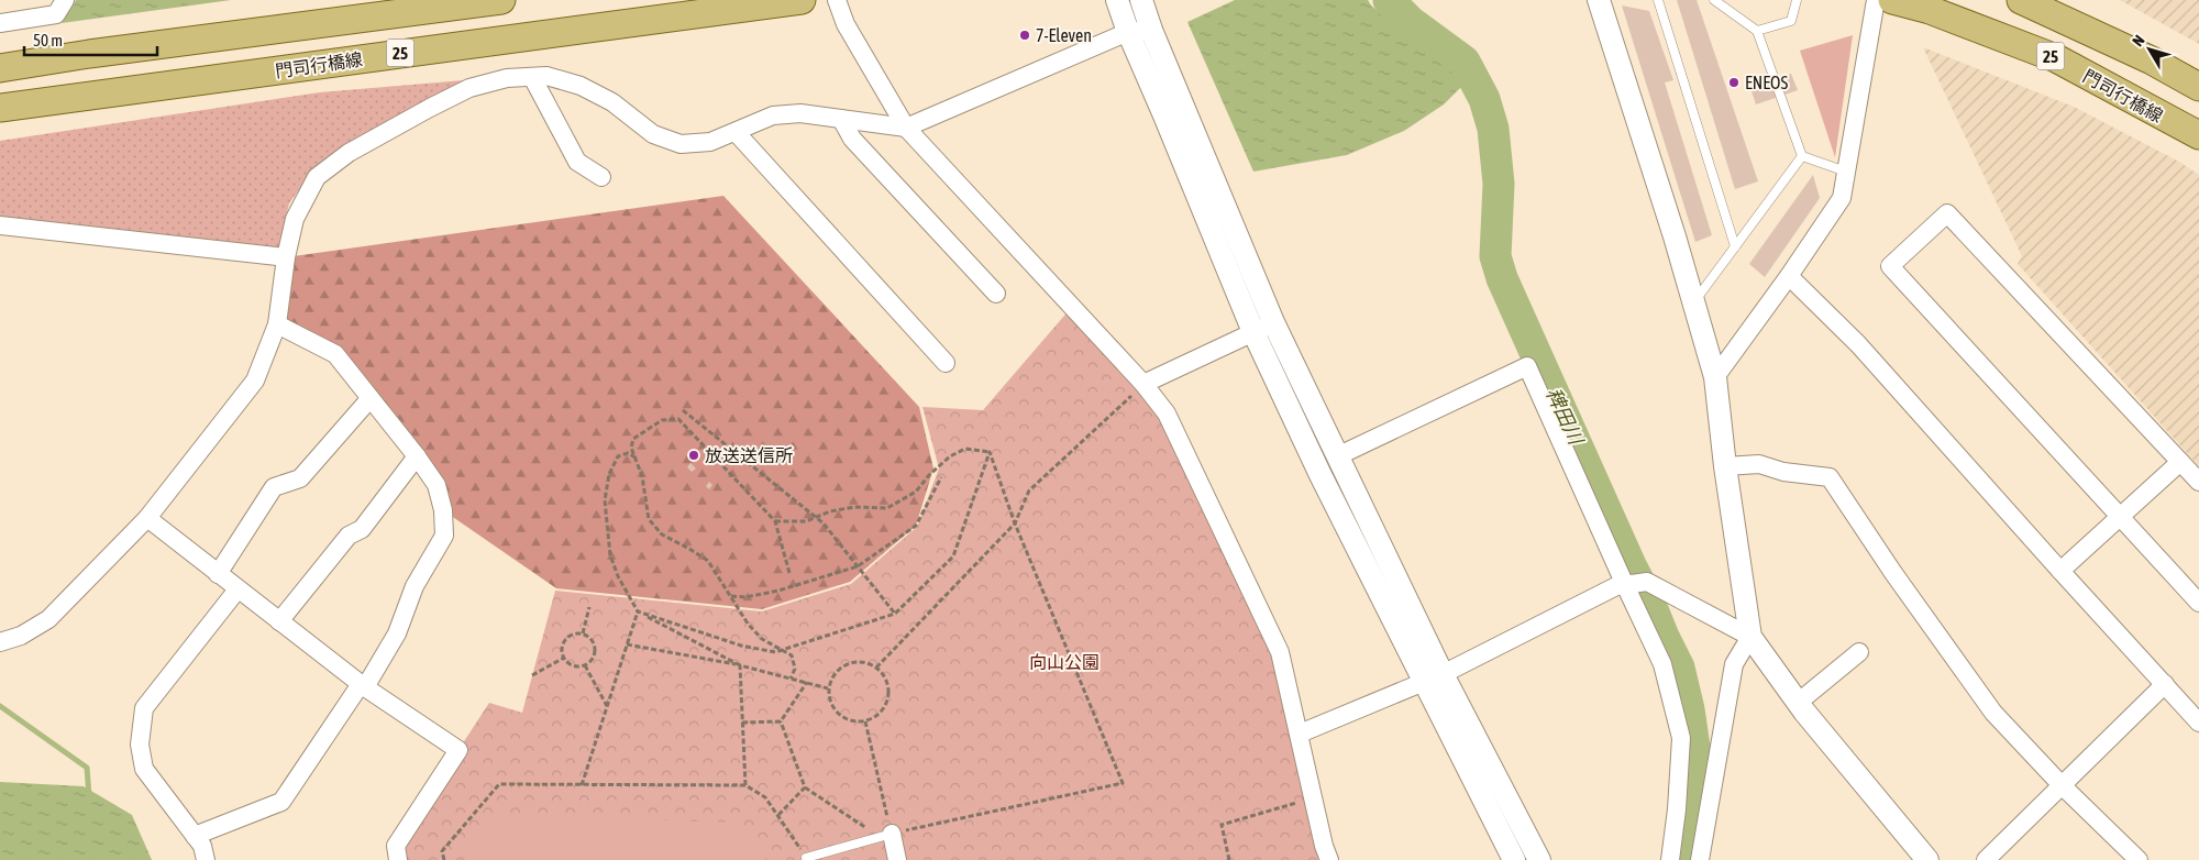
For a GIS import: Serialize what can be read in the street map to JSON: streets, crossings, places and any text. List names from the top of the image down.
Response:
{
  "streets": {
    "main road": ["25", "門司行橋線"]
  },
  "water": ["稗田川"],
  "parks": ["向山公園"],
  "places": ["7-Eleven", "ENEOS", "放送送信所"],
  "scale_bar": "50 m",
  "north": "top left"
}
